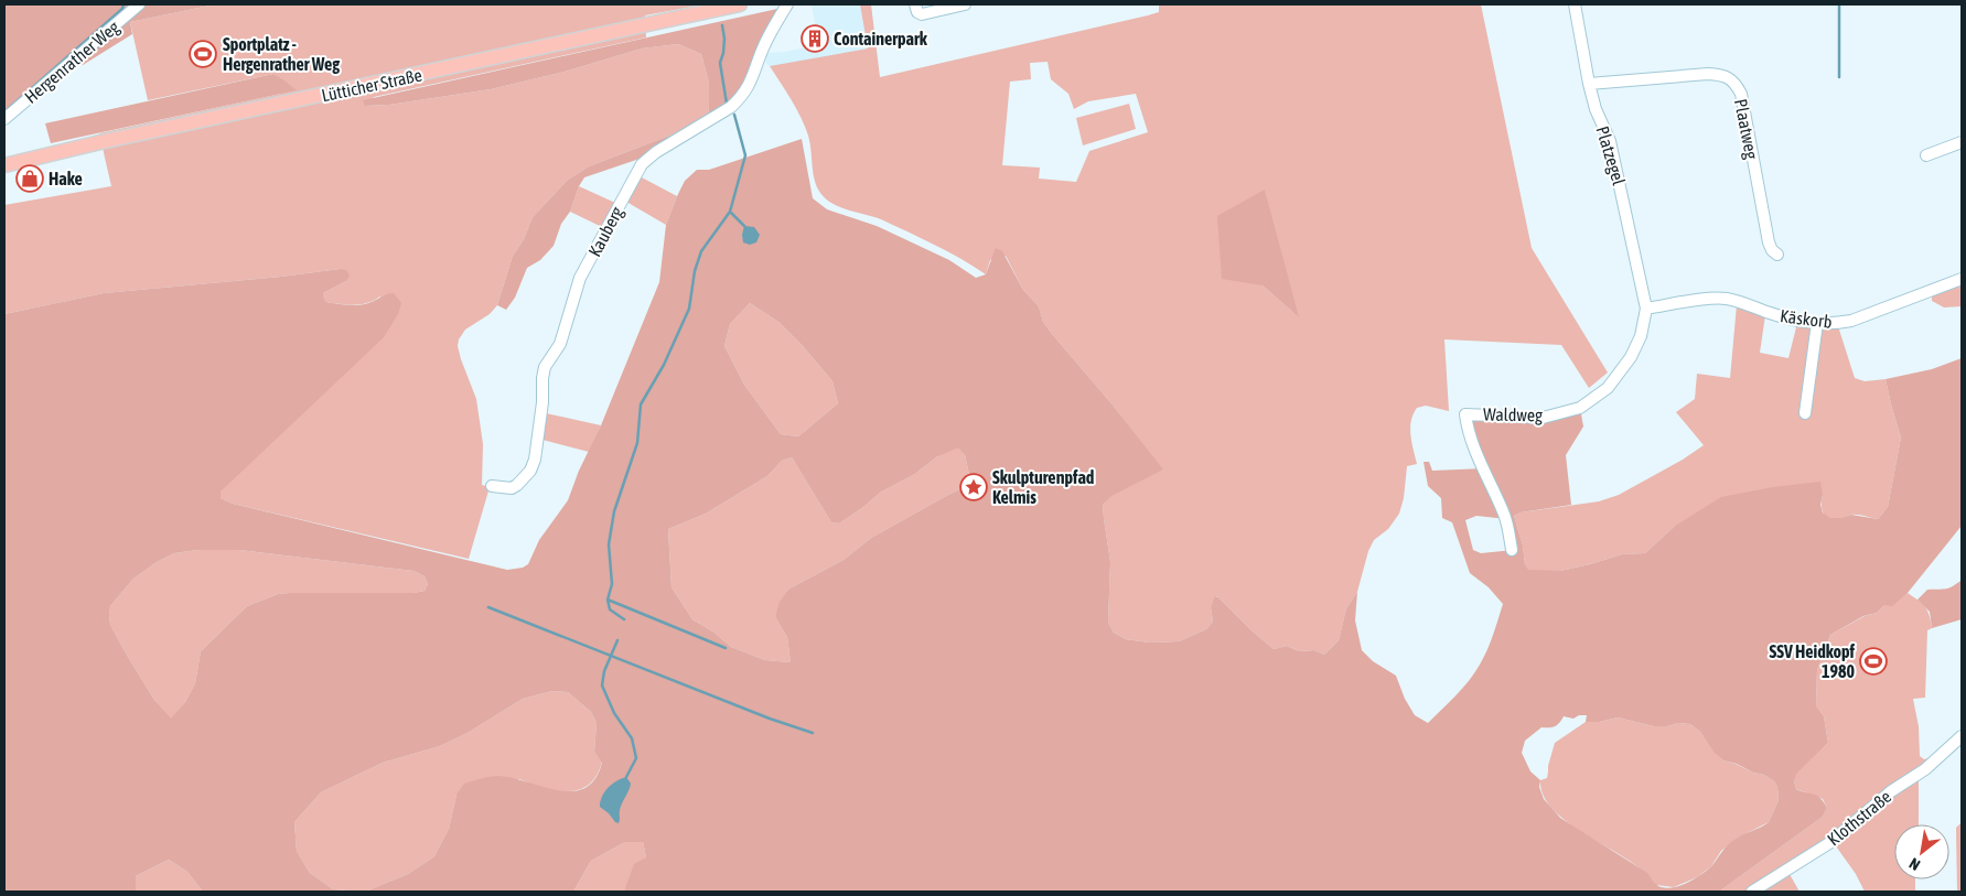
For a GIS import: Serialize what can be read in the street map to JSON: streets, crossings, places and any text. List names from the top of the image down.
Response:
{
  "streets": {
    "main road": ["Lütticher Straße"],
    "street": [
      "Hergenrather Weg",
      "Plaatweg",
      "Platzegel",
      "Kauberg",
      "Käskorb",
      "Waldweg",
      "Klothstraße"
    ]
  },
  "crossings": [
    ["Plaatweg", "Platzegel"],
    ["Platzegel", "Käskorb"],
    ["Platzegel", "Waldweg"],
    ["Käskorb", "Waldweg"]
  ],
  "places": {
    "building": ["Containerpark"],
    "sports": ["Sportplatz - Hergenrather Weg", "SSV Heidkopf 1980"],
    "shop": ["Hake"],
    "place": ["Skulpturenpfad Kelmis"]
  },
  "north": "bottom left"
}
